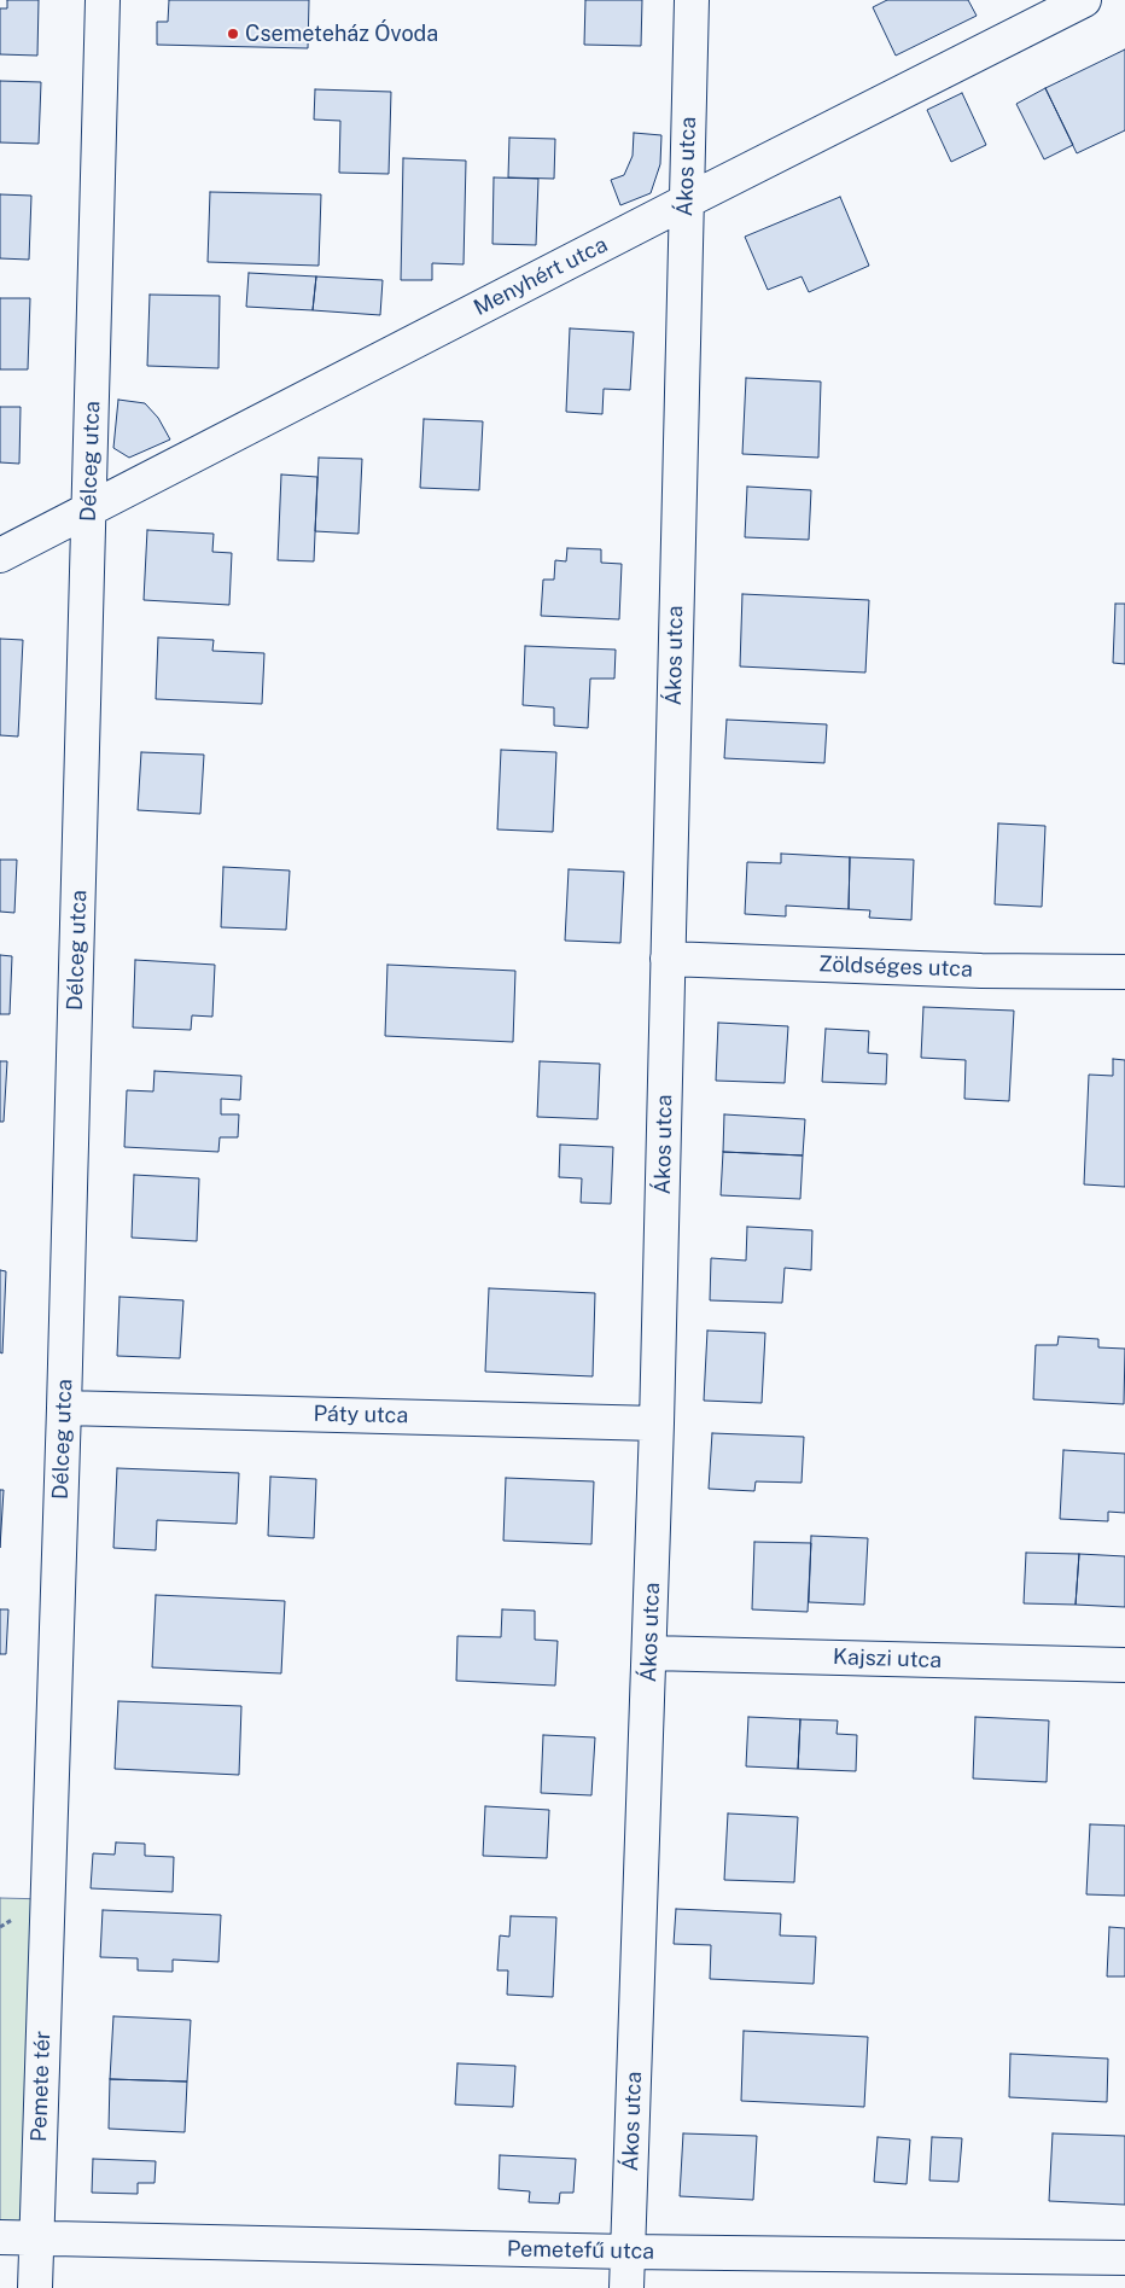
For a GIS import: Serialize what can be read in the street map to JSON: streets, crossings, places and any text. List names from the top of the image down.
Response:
{
  "streets": {
    "street": [
      "Ákos utca",
      "Menyhért utca",
      "Délceg utca",
      "Zöldséges utca",
      "Páty utca",
      "Kajszi utca",
      "Pemete tér",
      "Pemetefű utca"
    ]
  },
  "crossings": [
    ["Ákos utca", "Menyhért utca"],
    ["Ákos utca", "Zöldséges utca"],
    ["Ákos utca", "Páty utca"],
    ["Ákos utca", "Kajszi utca"],
    ["Ákos utca", "Pemetefű utca"],
    ["Menyhért utca", "Délceg utca"],
    ["Délceg utca", "Páty utca"],
    ["Délceg utca", "Pemete tér"],
    ["Pemete tér", "Pemetefű utca"]
  ],
  "places": ["Csemeteház Óvoda"]
}
